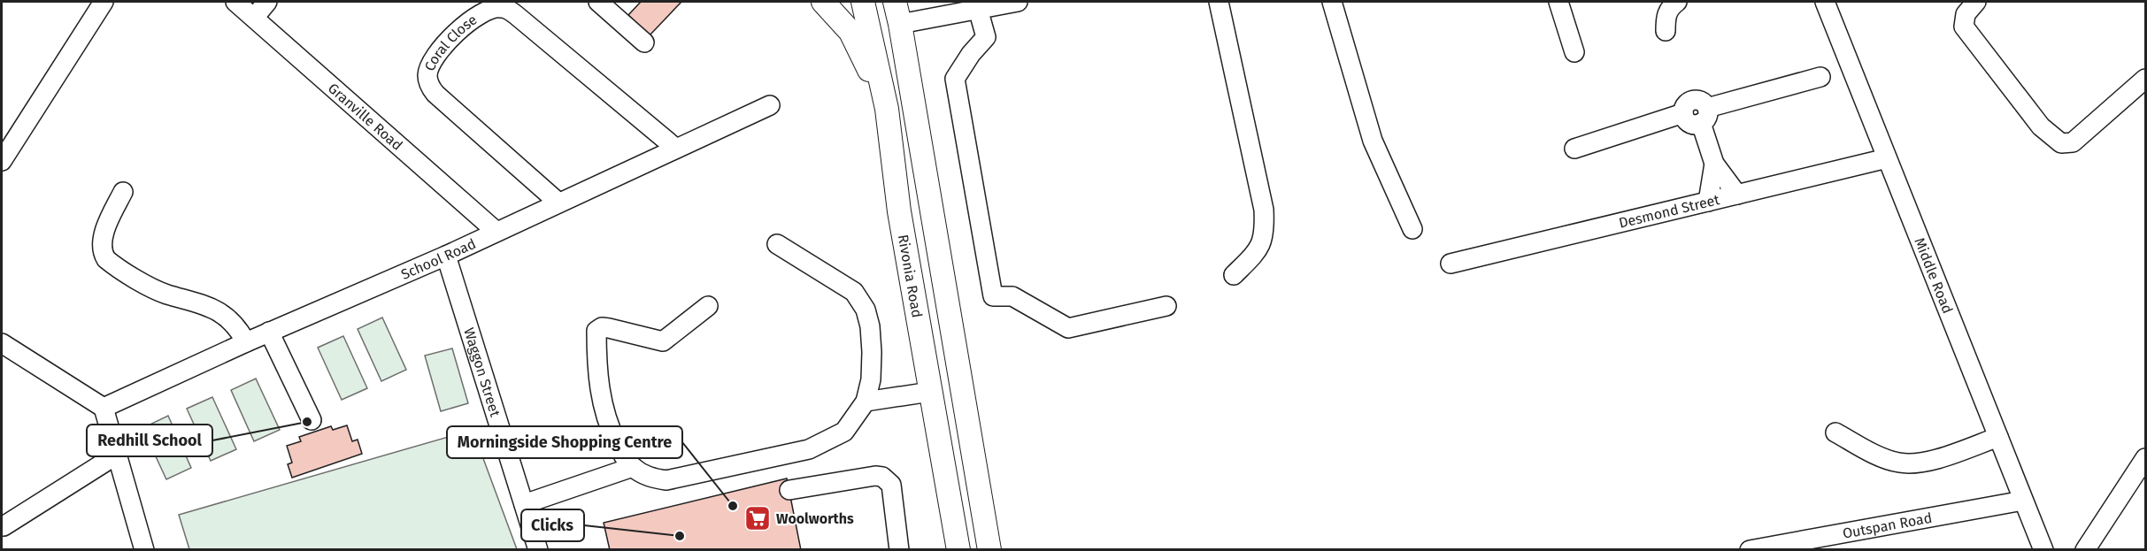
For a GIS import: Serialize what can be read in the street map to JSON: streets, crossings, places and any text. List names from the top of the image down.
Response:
{
  "streets": {
    "main road": ["Rivonia Road"],
    "street": [
      "Coral Close",
      "Granville Road",
      "Desmond Street",
      "School Road",
      "Middle Road",
      "Waggon Street",
      "Outspan Road"
    ]
  },
  "crossings": [
    ["Coral Close", "School Road"],
    ["Granville Road", "School Road"],
    ["Desmond Street", "Middle Road"],
    ["School Road", "Waggon Street"],
    ["Middle Road", "Outspan Road"]
  ],
  "places": {
    "other": ["Redhill School", "Morningside Shopping Centre", "Clicks"],
    "supermarket": ["Woolworths"]
  }
}
